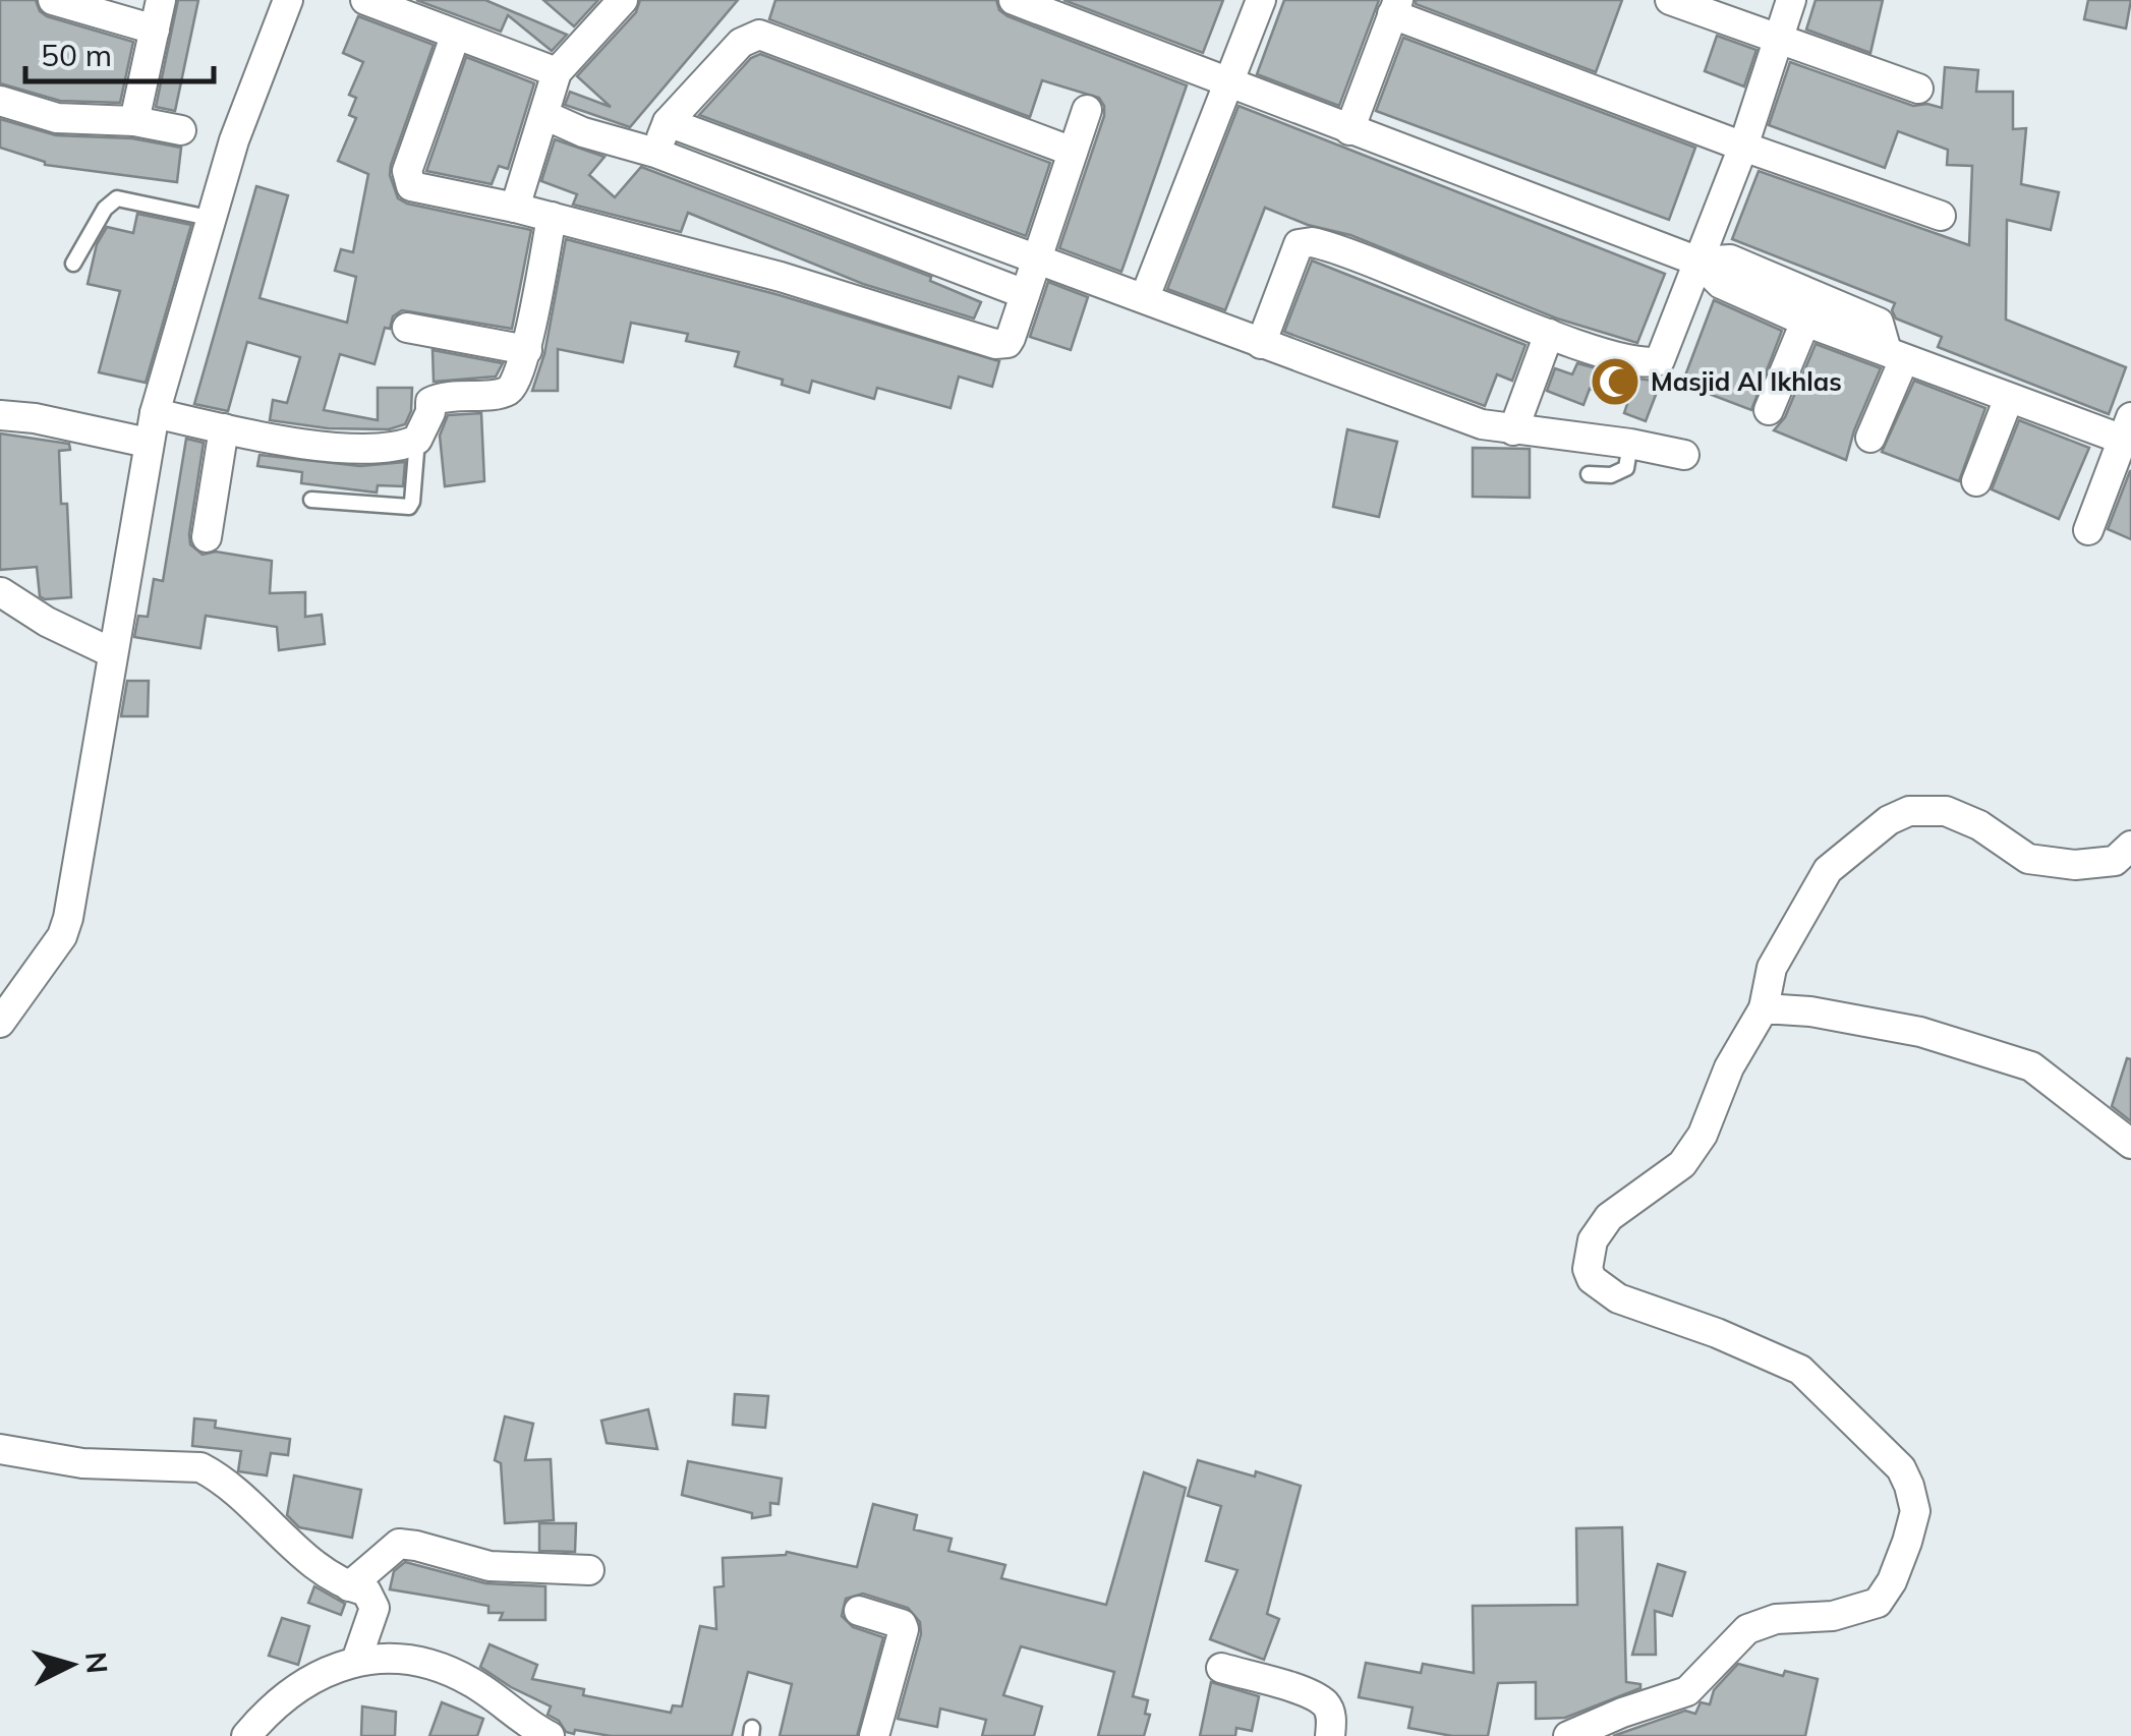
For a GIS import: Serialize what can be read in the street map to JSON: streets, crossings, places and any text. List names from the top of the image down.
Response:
{
  "places": {
    "mosque": ["Masjid Al Ikhlas"]
  },
  "scale_bar": "50 m",
  "north": "right"
}
